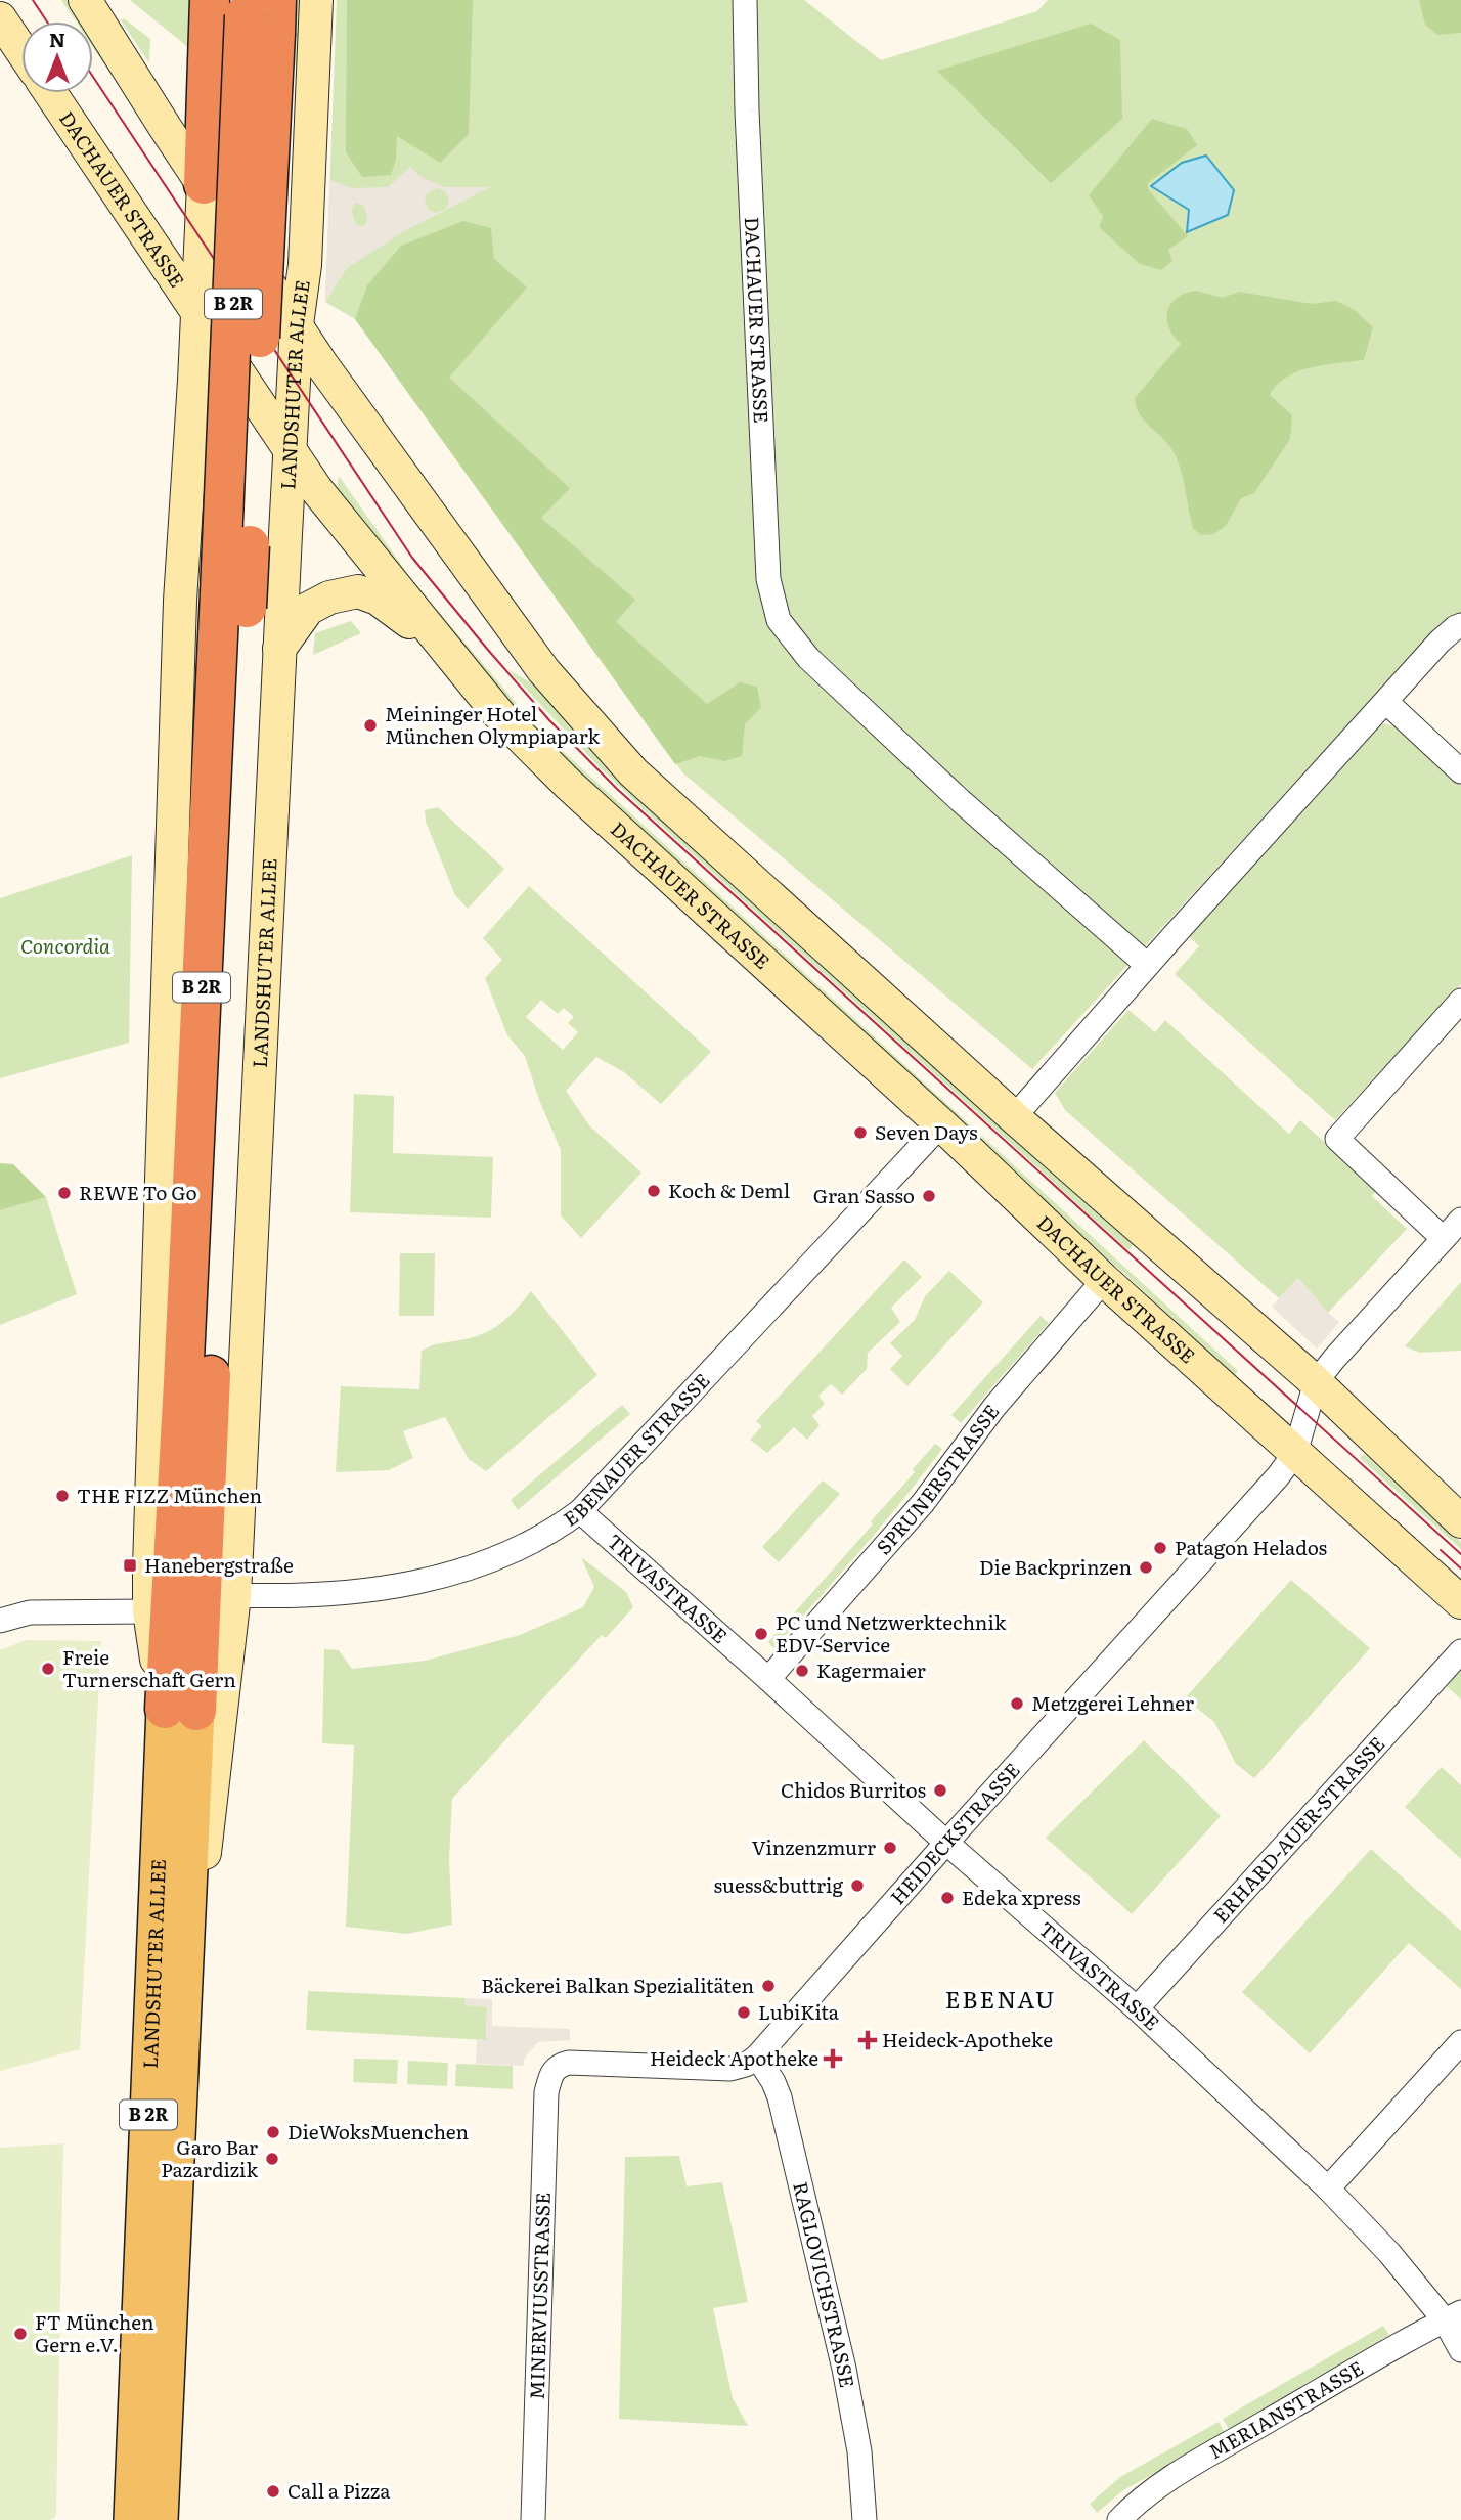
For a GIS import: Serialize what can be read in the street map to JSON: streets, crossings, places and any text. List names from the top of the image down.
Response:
{
  "streets": {
    "highway": ["B 2R", "LANDSHUTER ALLEE"],
    "main road": ["DACHAUER STRASSE"],
    "street": [
      "EBENAUER STRASSE",
      "SPRUNERSTRASSE",
      "TRIVASTRASSE",
      "ERHARD-AUER-STRASSE",
      "HEIDECKSTRASSE",
      "RAGLOVICHSTRASSE",
      "MINERVIUSSTRASSE",
      "MERIANSTRASSE"
    ]
  },
  "crossings": [
    ["DACHAUER STRASSE", "LANDSHUTER ALLEE"],
    ["DACHAUER STRASSE", "EBENAUER STRASSE"],
    ["DACHAUER STRASSE", "SPRUNERSTRASSE"],
    ["DACHAUER STRASSE", "HEIDECKSTRASSE"],
    ["LANDSHUTER ALLEE", "EBENAUER STRASSE"],
    ["EBENAUER STRASSE", "TRIVASTRASSE"],
    ["SPRUNERSTRASSE", "TRIVASTRASSE"],
    ["TRIVASTRASSE", "ERHARD-AUER-STRASSE"],
    ["TRIVASTRASSE", "HEIDECKSTRASSE"],
    ["TRIVASTRASSE", "MERIANSTRASSE"],
    ["HEIDECKSTRASSE", "RAGLOVICHSTRASSE"],
    ["HEIDECKSTRASSE", "MINERVIUSSTRASSE"]
  ],
  "districts": ["EBENAU"],
  "parks": ["Concordia"],
  "places": {
    "other": [
      "Meininger Hotel München Olympiapark",
      "Seven Days",
      "Koch & Deml",
      "REWE To Go",
      "Gran Sasso",
      "THE FIZZ München",
      "Patagon Helados",
      "Die Backprinzen",
      "PC und Netzwerktechnik EDV-Service",
      "Freie Turnerschaft Gern",
      "Kagermaier",
      "Metzgerei Lehner",
      "Chidos Burritos",
      "Vinzenzmurr",
      "suess&buttrig",
      "Edeka xpress",
      "Bäckerei Balkan Spezialitäten",
      "LubiKita",
      "DieWoksMuenchen",
      "Garo Bar Pazardizik",
      "FT München Gern e.V.",
      "Call a Pizza"
    ],
    "transit": ["Hanebergstraße"],
    "health": ["Heideck-Apotheke", "Heideck Apotheke"]
  },
  "north": "top"
}
